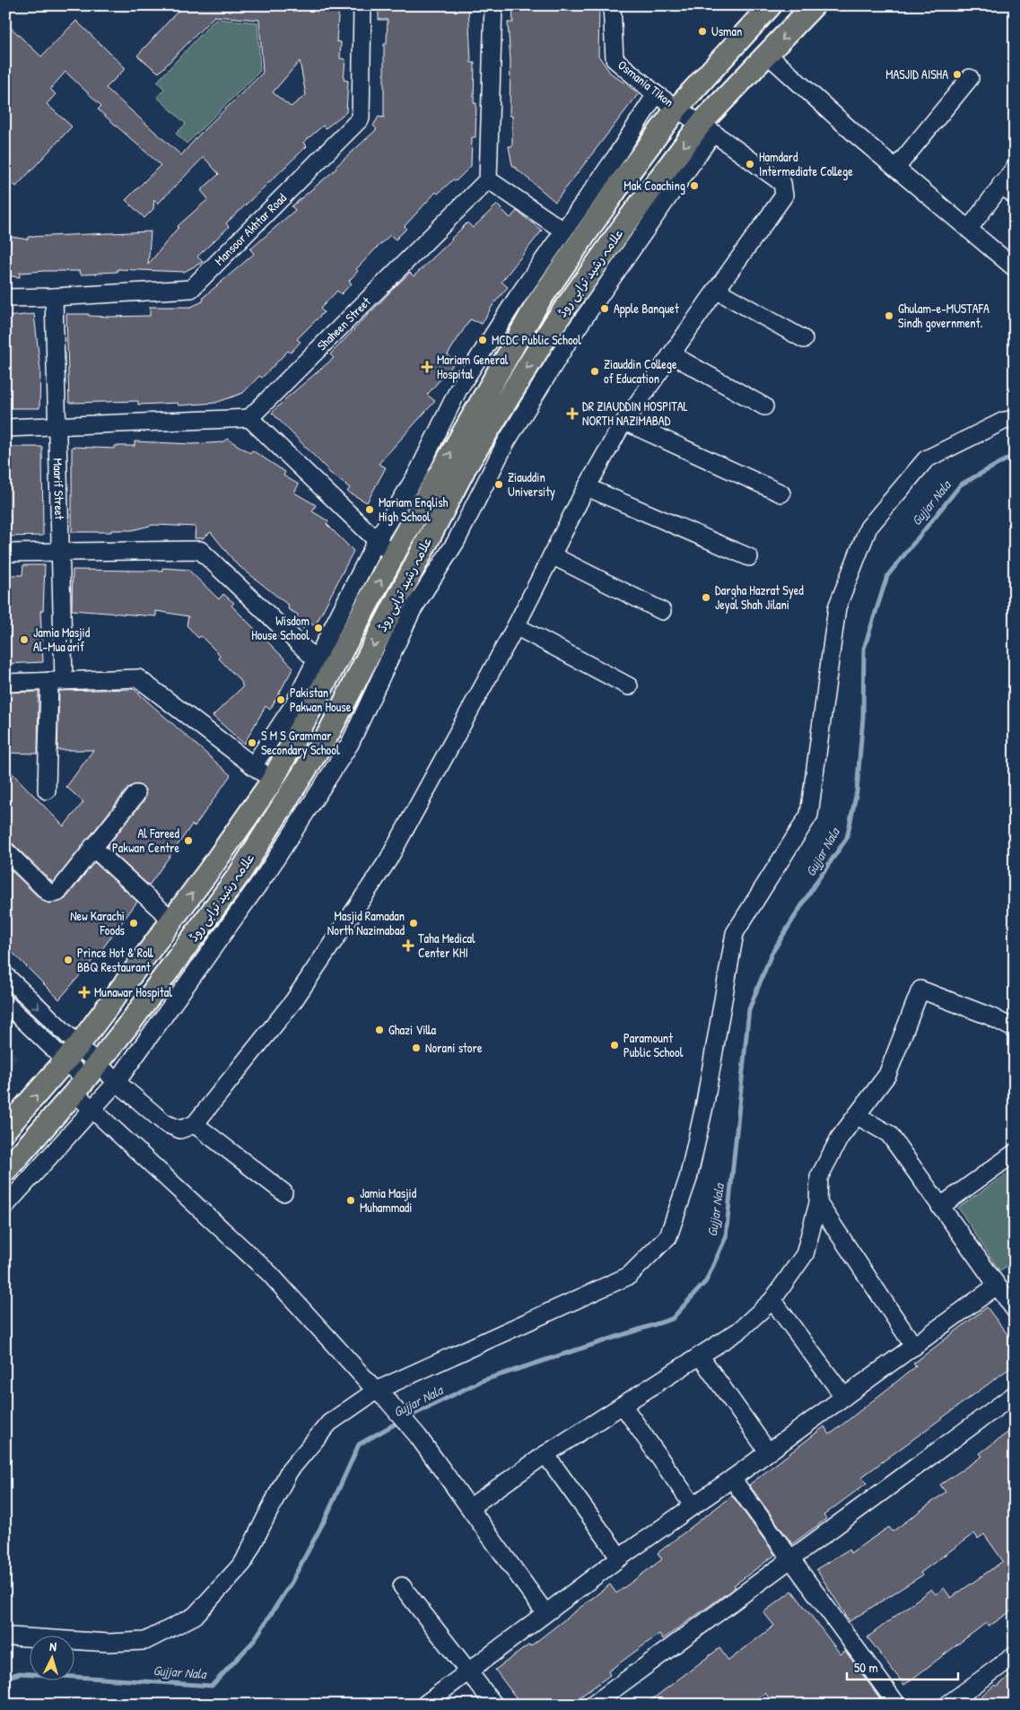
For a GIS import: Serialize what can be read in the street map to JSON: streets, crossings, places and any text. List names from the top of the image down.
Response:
{
  "streets": {
    "main road": ["علامہ رشید ترابی روڈ"],
    "street": [
      "Osmania Tikon",
      "Mansoor Akhtar Road",
      "Shaheen Street",
      "Maarif Street"
    ]
  },
  "crossings": [
    ["Osmania Tikon", "علامہ رشید ترابی روڈ"],
    ["Mansoor Akhtar Road", "Maarif Street"]
  ],
  "water": ["Gujjar Nala"],
  "places": {
    "other": [
      "Usman",
      "MASJID AISHA",
      "Hamdard Intermediate College",
      "Mak Coaching",
      "Apple Banquet",
      "Ghulam-e-MUSTAFA Sindh government.",
      "MCDC Public School",
      "Ziauddin College of Education",
      "Ziauddin University",
      "Mariam English High School",
      "Dargha Hazrat Syed Jeyal Shah Jilani",
      "Wisdom House School",
      "Jamia Masjid Al-Mua'arif",
      "Pakistan Pakwan House",
      "S M S Grammar Secondary School",
      "Al Fareed Pakwan Centre",
      "New Karachi Foods",
      "Masjid Ramadan North Nazimabad",
      "Prince Hot & Roll BBQ Restaurant",
      "Ghazi Villa",
      "Paramount Public School",
      "Norani store",
      "Jamia Masjid Muhammadi"
    ],
    "health": [
      "Mariam General Hospital",
      "DR ZIAUDDIN HOSPITAL NORTH NAZIMABAD",
      "Taha Medical Center KHI",
      "Munawar Hospital"
    ]
  },
  "scale_bar": "50 m",
  "north": "top"
}
